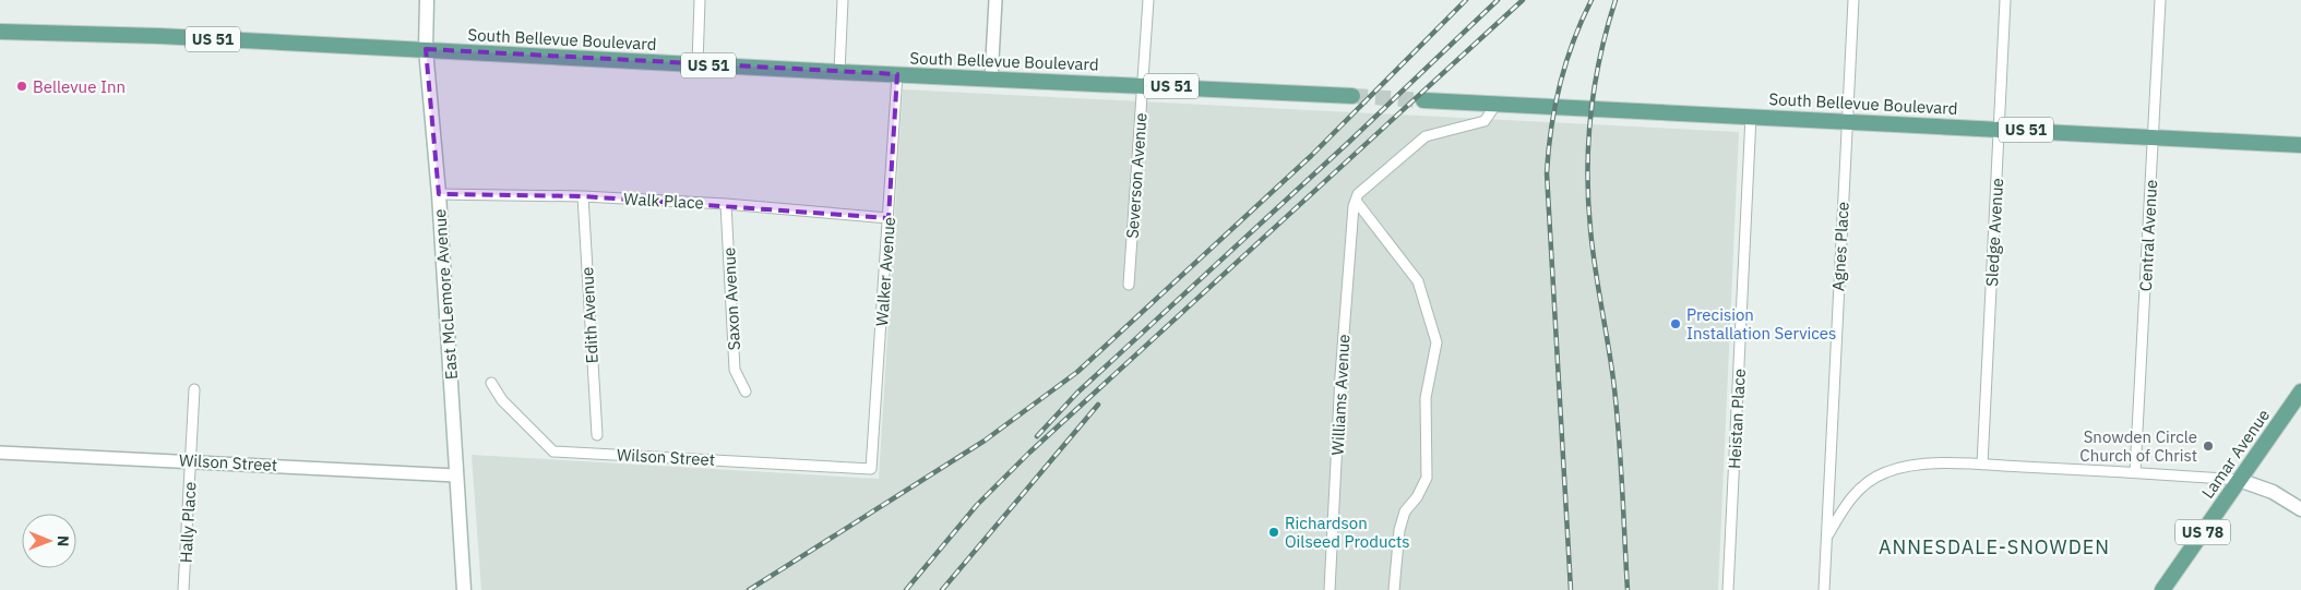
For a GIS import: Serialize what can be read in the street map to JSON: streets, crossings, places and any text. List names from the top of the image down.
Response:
{
  "streets": {
    "main road": [
      "US 51",
      "South Bellevue Boulevard",
      "East McLemore Avenue",
      "Lamar Avenue",
      "US 78"
    ],
    "street": [
      "Severson Avenue",
      "Walk Place",
      "Sledge Avenue",
      "Central Avenue",
      "Agnes Place",
      "Walker Avenue",
      "Saxon Avenue",
      "Edith Avenue",
      "Williams Avenue",
      "Heistan Place",
      "Wilson Street",
      "Hally Place"
    ]
  },
  "crossings": [
    ["South Bellevue Boulevard", "Severson Avenue"],
    ["South Bellevue Boulevard", "Sledge Avenue"],
    ["South Bellevue Boulevard", "Central Avenue"],
    ["South Bellevue Boulevard", "Agnes Place"],
    ["South Bellevue Boulevard", "Walker Avenue"],
    ["South Bellevue Boulevard", "East McLemore Avenue"],
    ["South Bellevue Boulevard", "Heistan Place"],
    ["Walk Place", "Walker Avenue"],
    ["Walk Place", "East McLemore Avenue"],
    ["Walk Place", "Saxon Avenue"],
    ["Walk Place", "Edith Avenue"],
    ["Walker Avenue", "Wilson Street"],
    ["East McLemore Avenue", "Wilson Street"],
    ["Wilson Street", "Hally Place"]
  ],
  "districts": ["ANNESDALE-SNOWDEN"],
  "places": [
    "Bellevue Inn",
    "Precision Installation Services",
    "Snowden Circle Church of Christ",
    "Richardson Oilseed Products"
  ],
  "north": "right"
}
